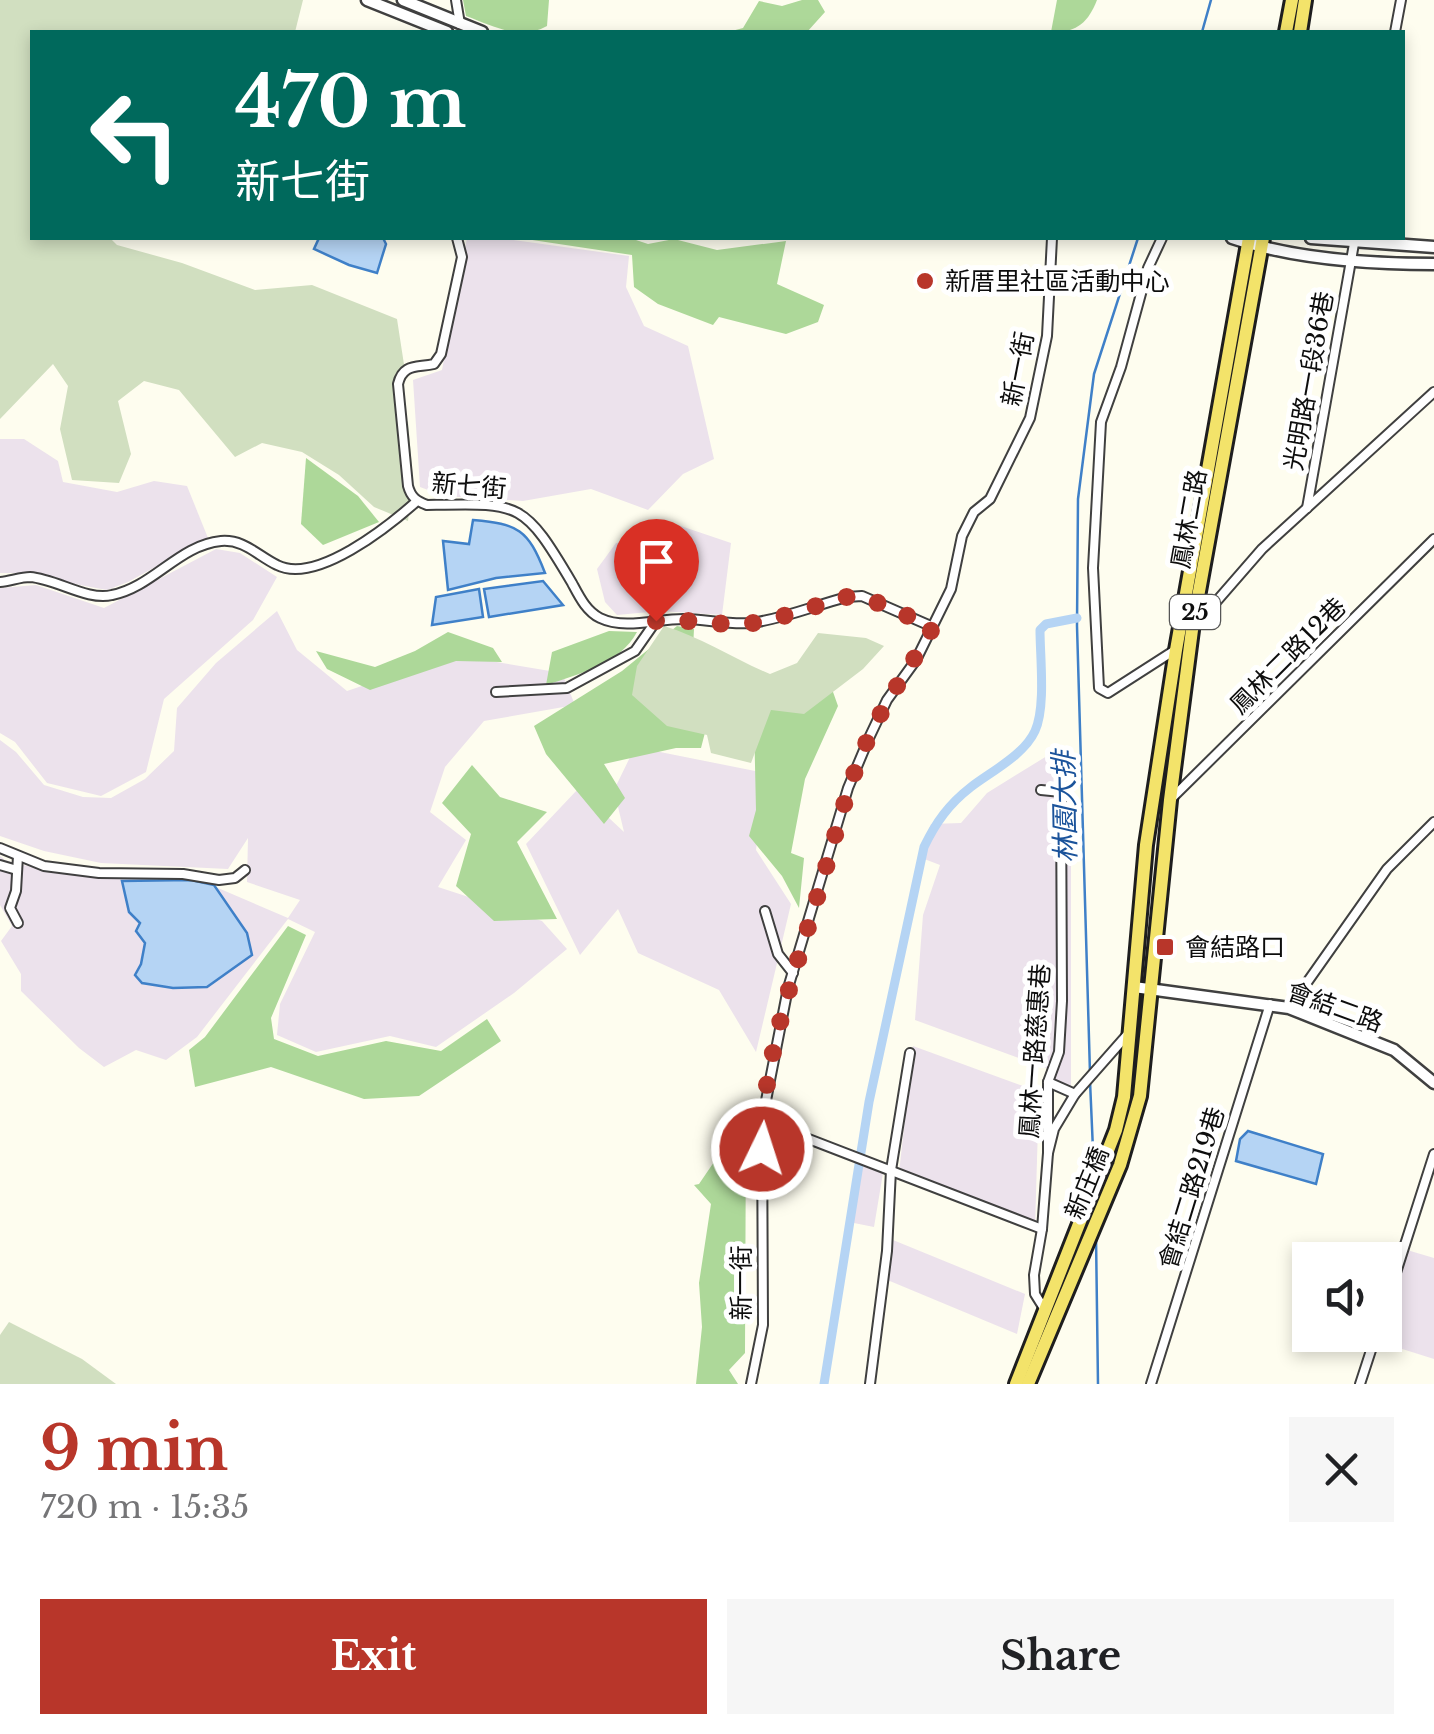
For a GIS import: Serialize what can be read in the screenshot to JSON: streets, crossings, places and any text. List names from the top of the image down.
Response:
{
  "streets": {
    "main road": ["鳳林二路", "25", "新庄橋"],
    "street": [
      "新一街",
      "光明路一段36巷",
      "新七街",
      "鳳林二路12巷",
      "會結二路",
      "鳳林一路慈惠巷",
      "會結二路219巷"
    ]
  },
  "crossings": [
    ["新一街", "新七街"],
    ["鳳林二路", "25"],
    ["鳳林二路", "鳳林二路12巷"],
    ["鳳林二路", "會結二路"],
    ["鳳林二路", "新庄橋"],
    ["25", "會結二路"],
    ["25", "新庄橋"],
    ["會結二路", "新庄橋"],
    ["會結二路", "會結二路219巷"]
  ],
  "water": ["林園大排"],
  "places": {
    "other": ["新厝里社區活動中心"],
    "transit": ["會結路口"]
  },
  "page": {
    "turn": ["470 m", "新七街"],
    "heading": ["9 min", "720 m · 15:35"],
    "buttons": ["Exit", "Share"]
  }
}
